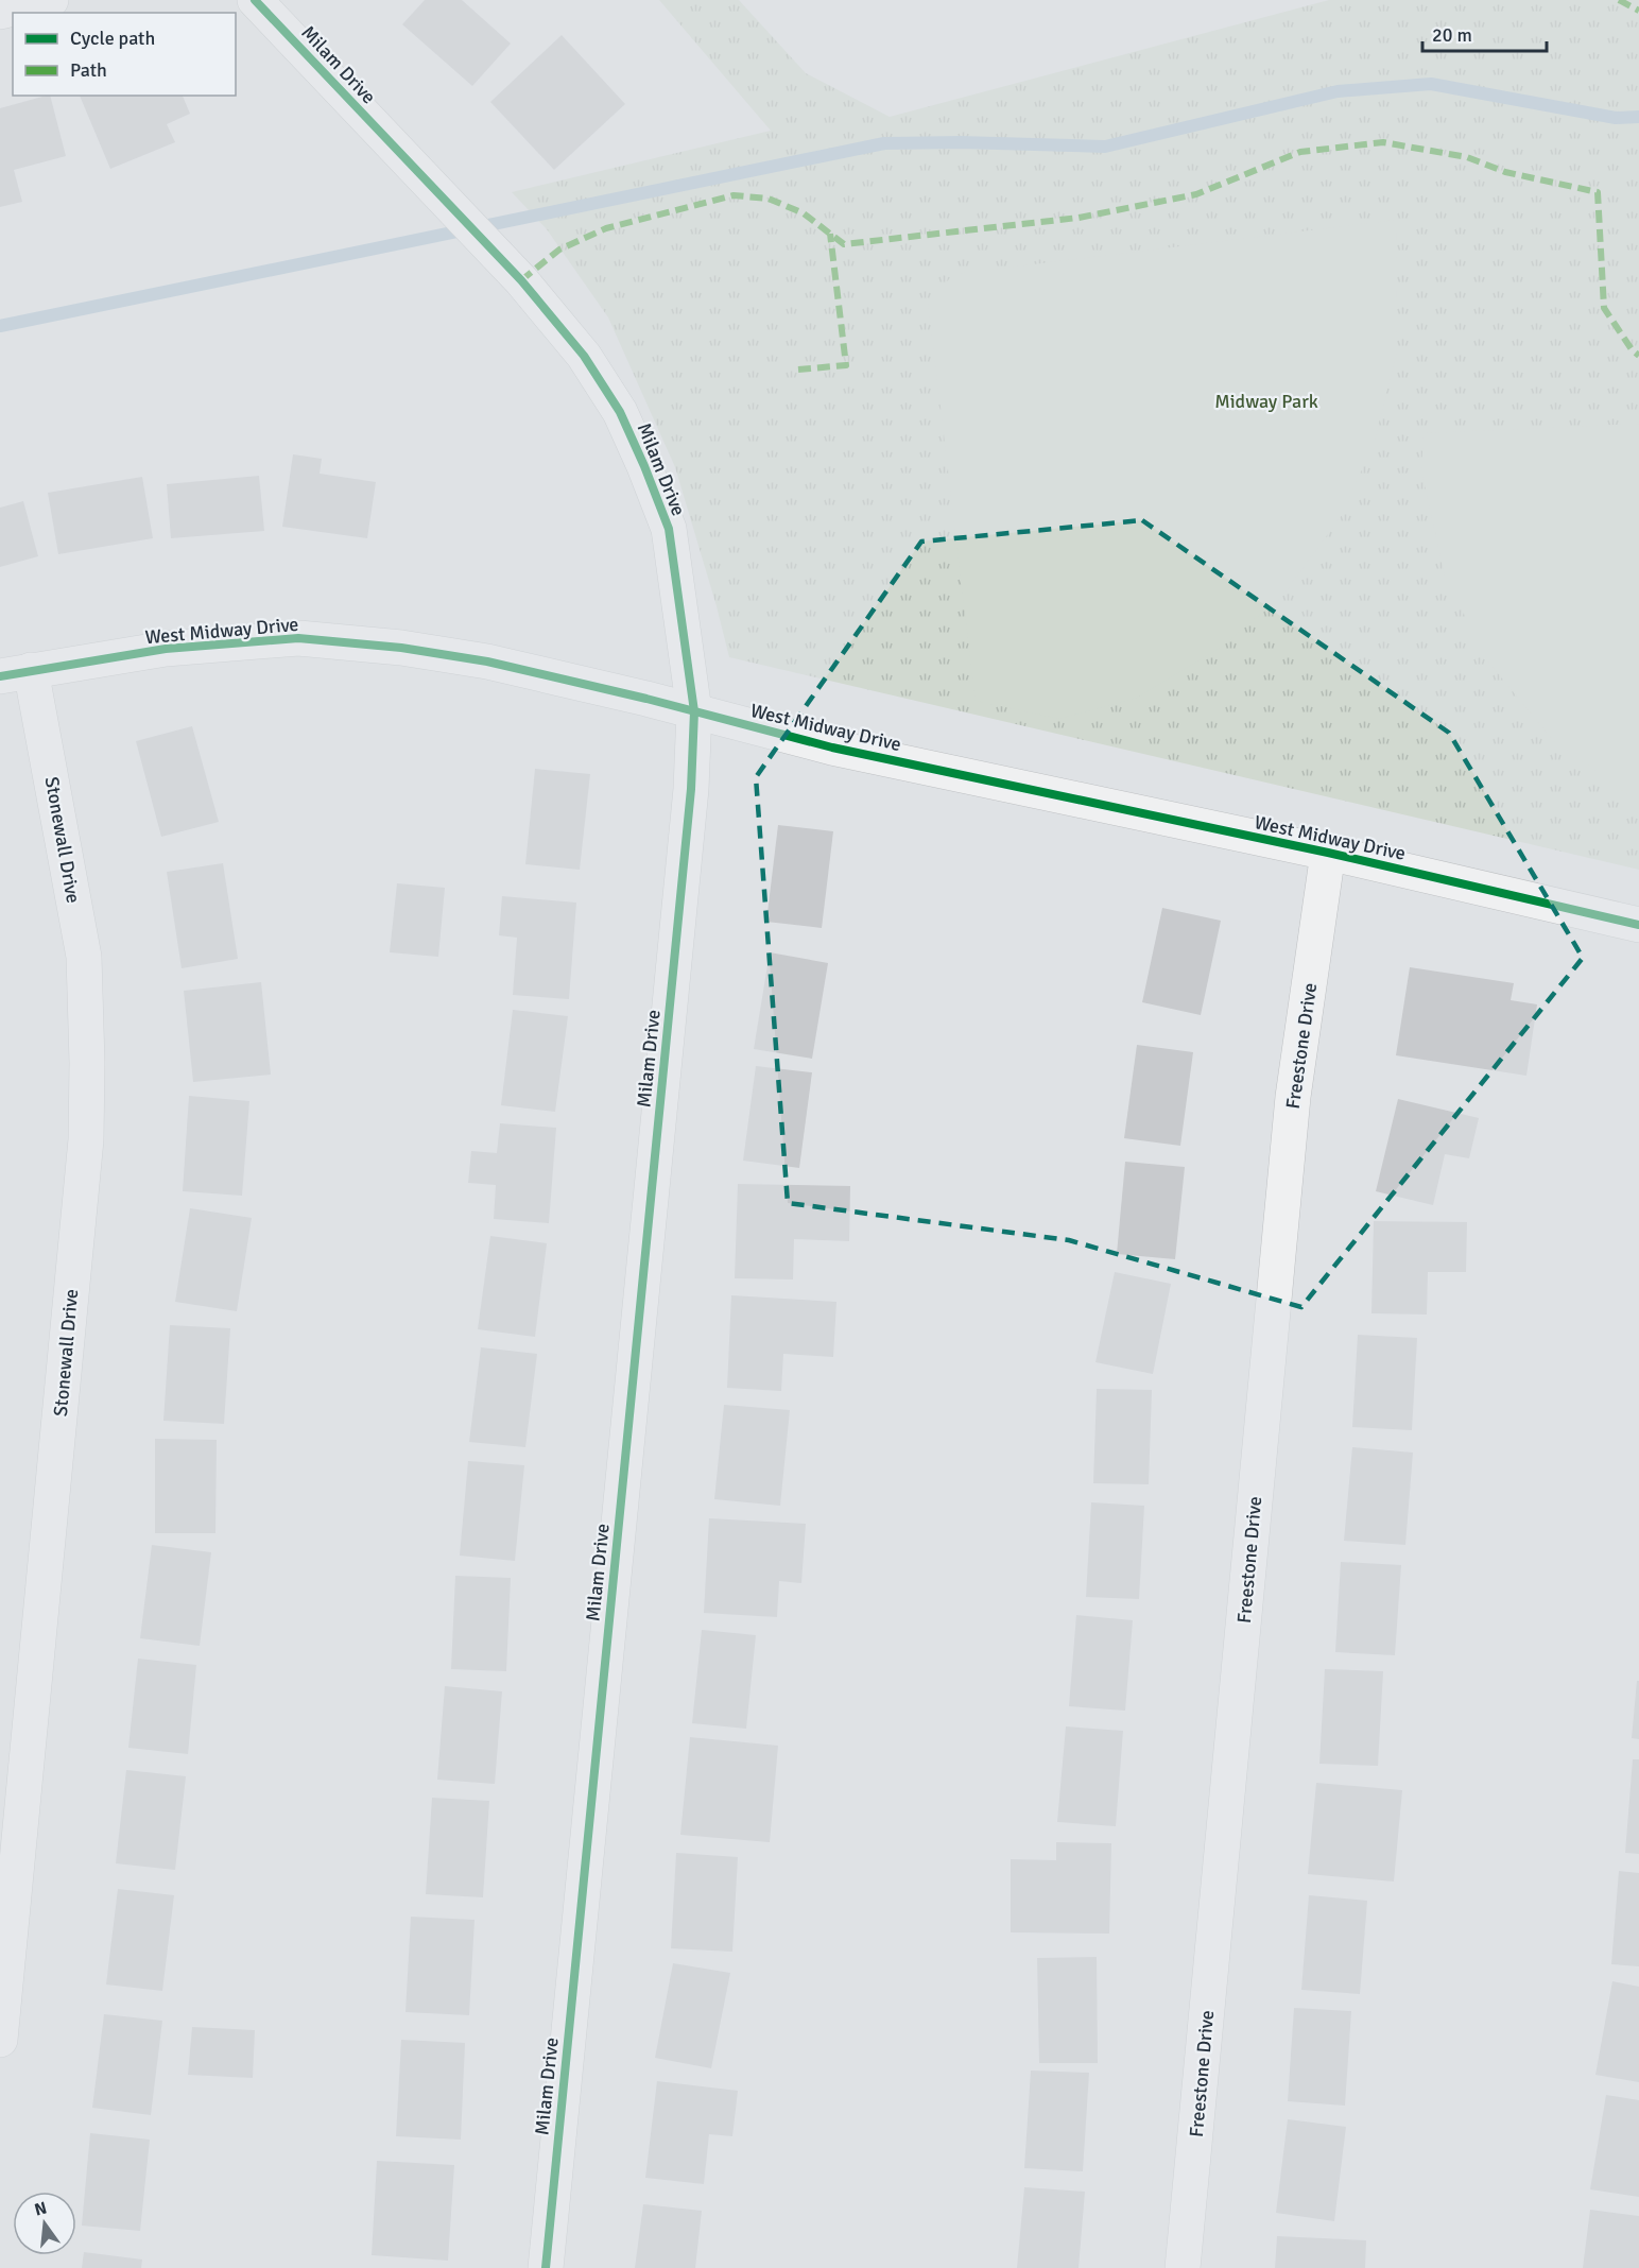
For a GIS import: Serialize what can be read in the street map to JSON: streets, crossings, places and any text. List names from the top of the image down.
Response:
{
  "streets": {
    "street": [
      "Milam Drive",
      "West Midway Drive",
      "Stonewall Drive",
      "Freestone Drive"
    ]
  },
  "crossings": [
    ["Milam Drive", "West Midway Drive"],
    ["West Midway Drive", "Stonewall Drive"],
    ["West Midway Drive", "Freestone Drive"]
  ],
  "parks": ["Midway Park"],
  "legend": ["Cycle path", "Path"],
  "scale_bar": "20 m",
  "north": "top"
}
